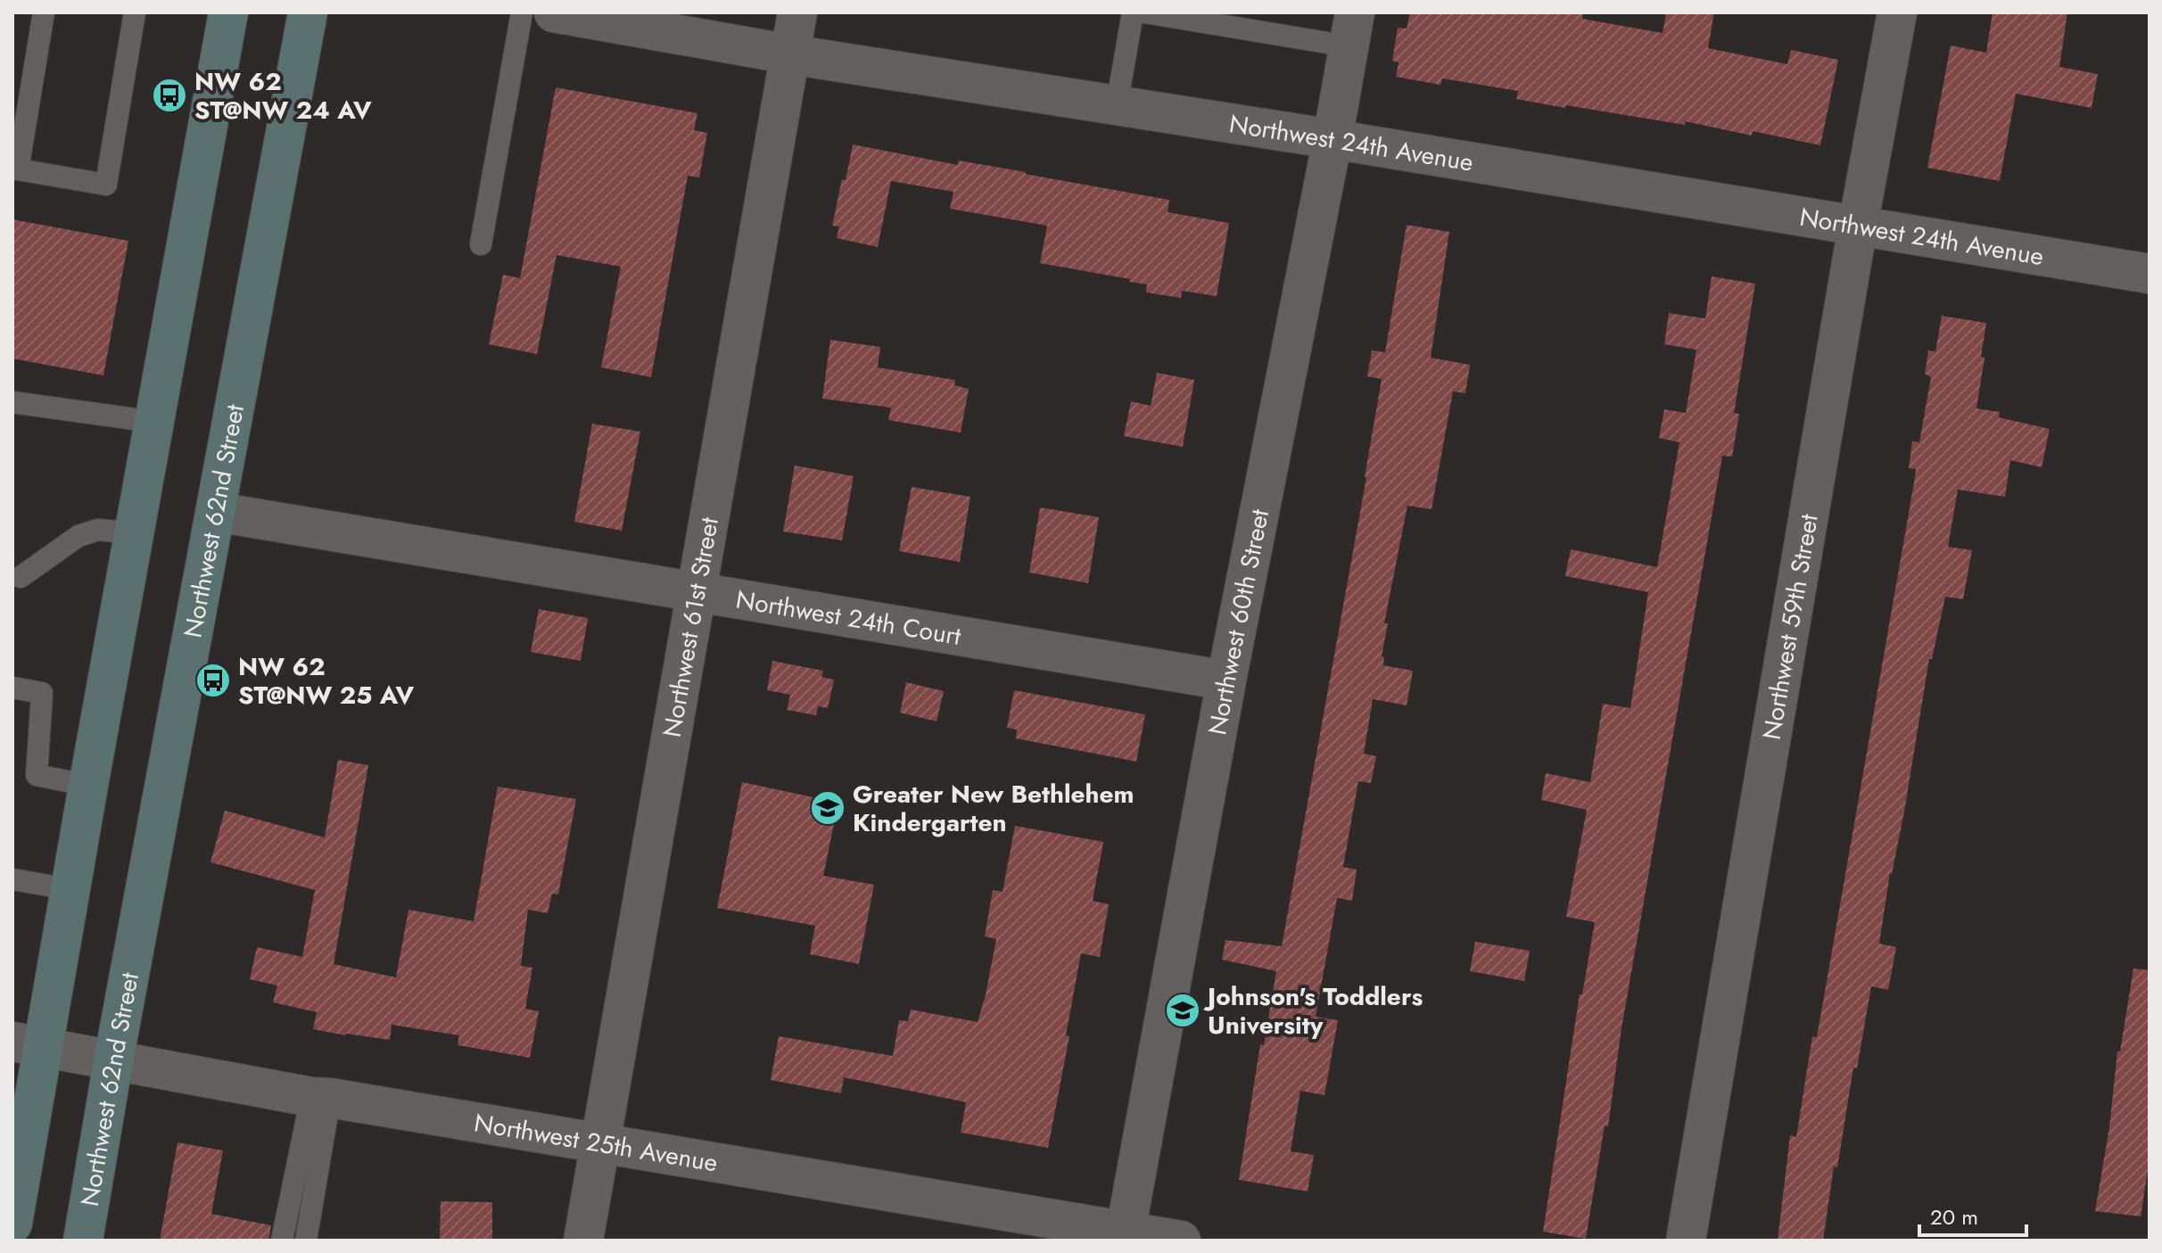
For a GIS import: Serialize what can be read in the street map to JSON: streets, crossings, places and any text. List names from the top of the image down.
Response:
{
  "streets": {
    "main road": ["Northwest 62nd Street"],
    "street": [
      "Northwest 24th Avenue",
      "Northwest 24th Court",
      "Northwest 60th Street",
      "Northwest 59th Street",
      "Northwest 61st Street",
      "Northwest 25th Avenue"
    ]
  },
  "crossings": [
    ["Northwest 24th Avenue", "Northwest 60th Street"],
    ["Northwest 24th Avenue", "Northwest 59th Street"],
    ["Northwest 24th Avenue", "Northwest 61st Street"],
    ["Northwest 62nd Street", "Northwest 24th Court"],
    ["Northwest 62nd Street", "Northwest 25th Avenue"],
    ["Northwest 24th Court", "Northwest 60th Street"],
    ["Northwest 24th Court", "Northwest 61st Street"],
    ["Northwest 60th Street", "Northwest 25th Avenue"],
    ["Northwest 61st Street", "Northwest 25th Avenue"]
  ],
  "places": {
    "bus stop": ["NW 62 ST@NW 24 AV", "NW 62 ST@NW 25 AV"],
    "school or university": ["Greater New Bethlehem Kindergarten", "Johnson's Toddlers University"]
  },
  "scale_bar": "20 m"
}
